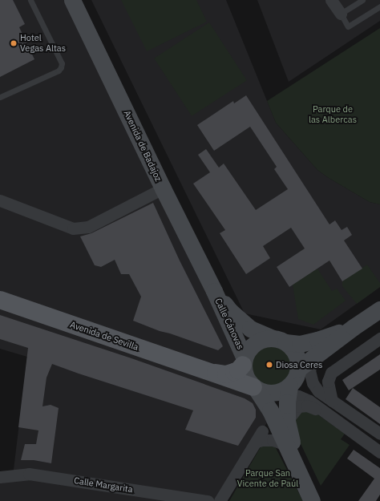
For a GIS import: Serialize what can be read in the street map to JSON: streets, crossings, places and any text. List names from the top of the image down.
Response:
{
  "streets": {
    "main road": ["Avenida de Badajoz", "Calle Cánovas", "Avenida de Sevilla"],
    "street": ["Calle Margarita"]
  },
  "crossings": [
    ["Avenida de Badajoz", "Calle Cánovas"],
    ["Calle Cánovas", "Avenida de Sevilla"]
  ],
  "parks": ["Parque de las Albercas", "Parque San Vicente de Paúl"],
  "places": ["Hotel Vegas Altas", "Diosa Ceres"]
}
